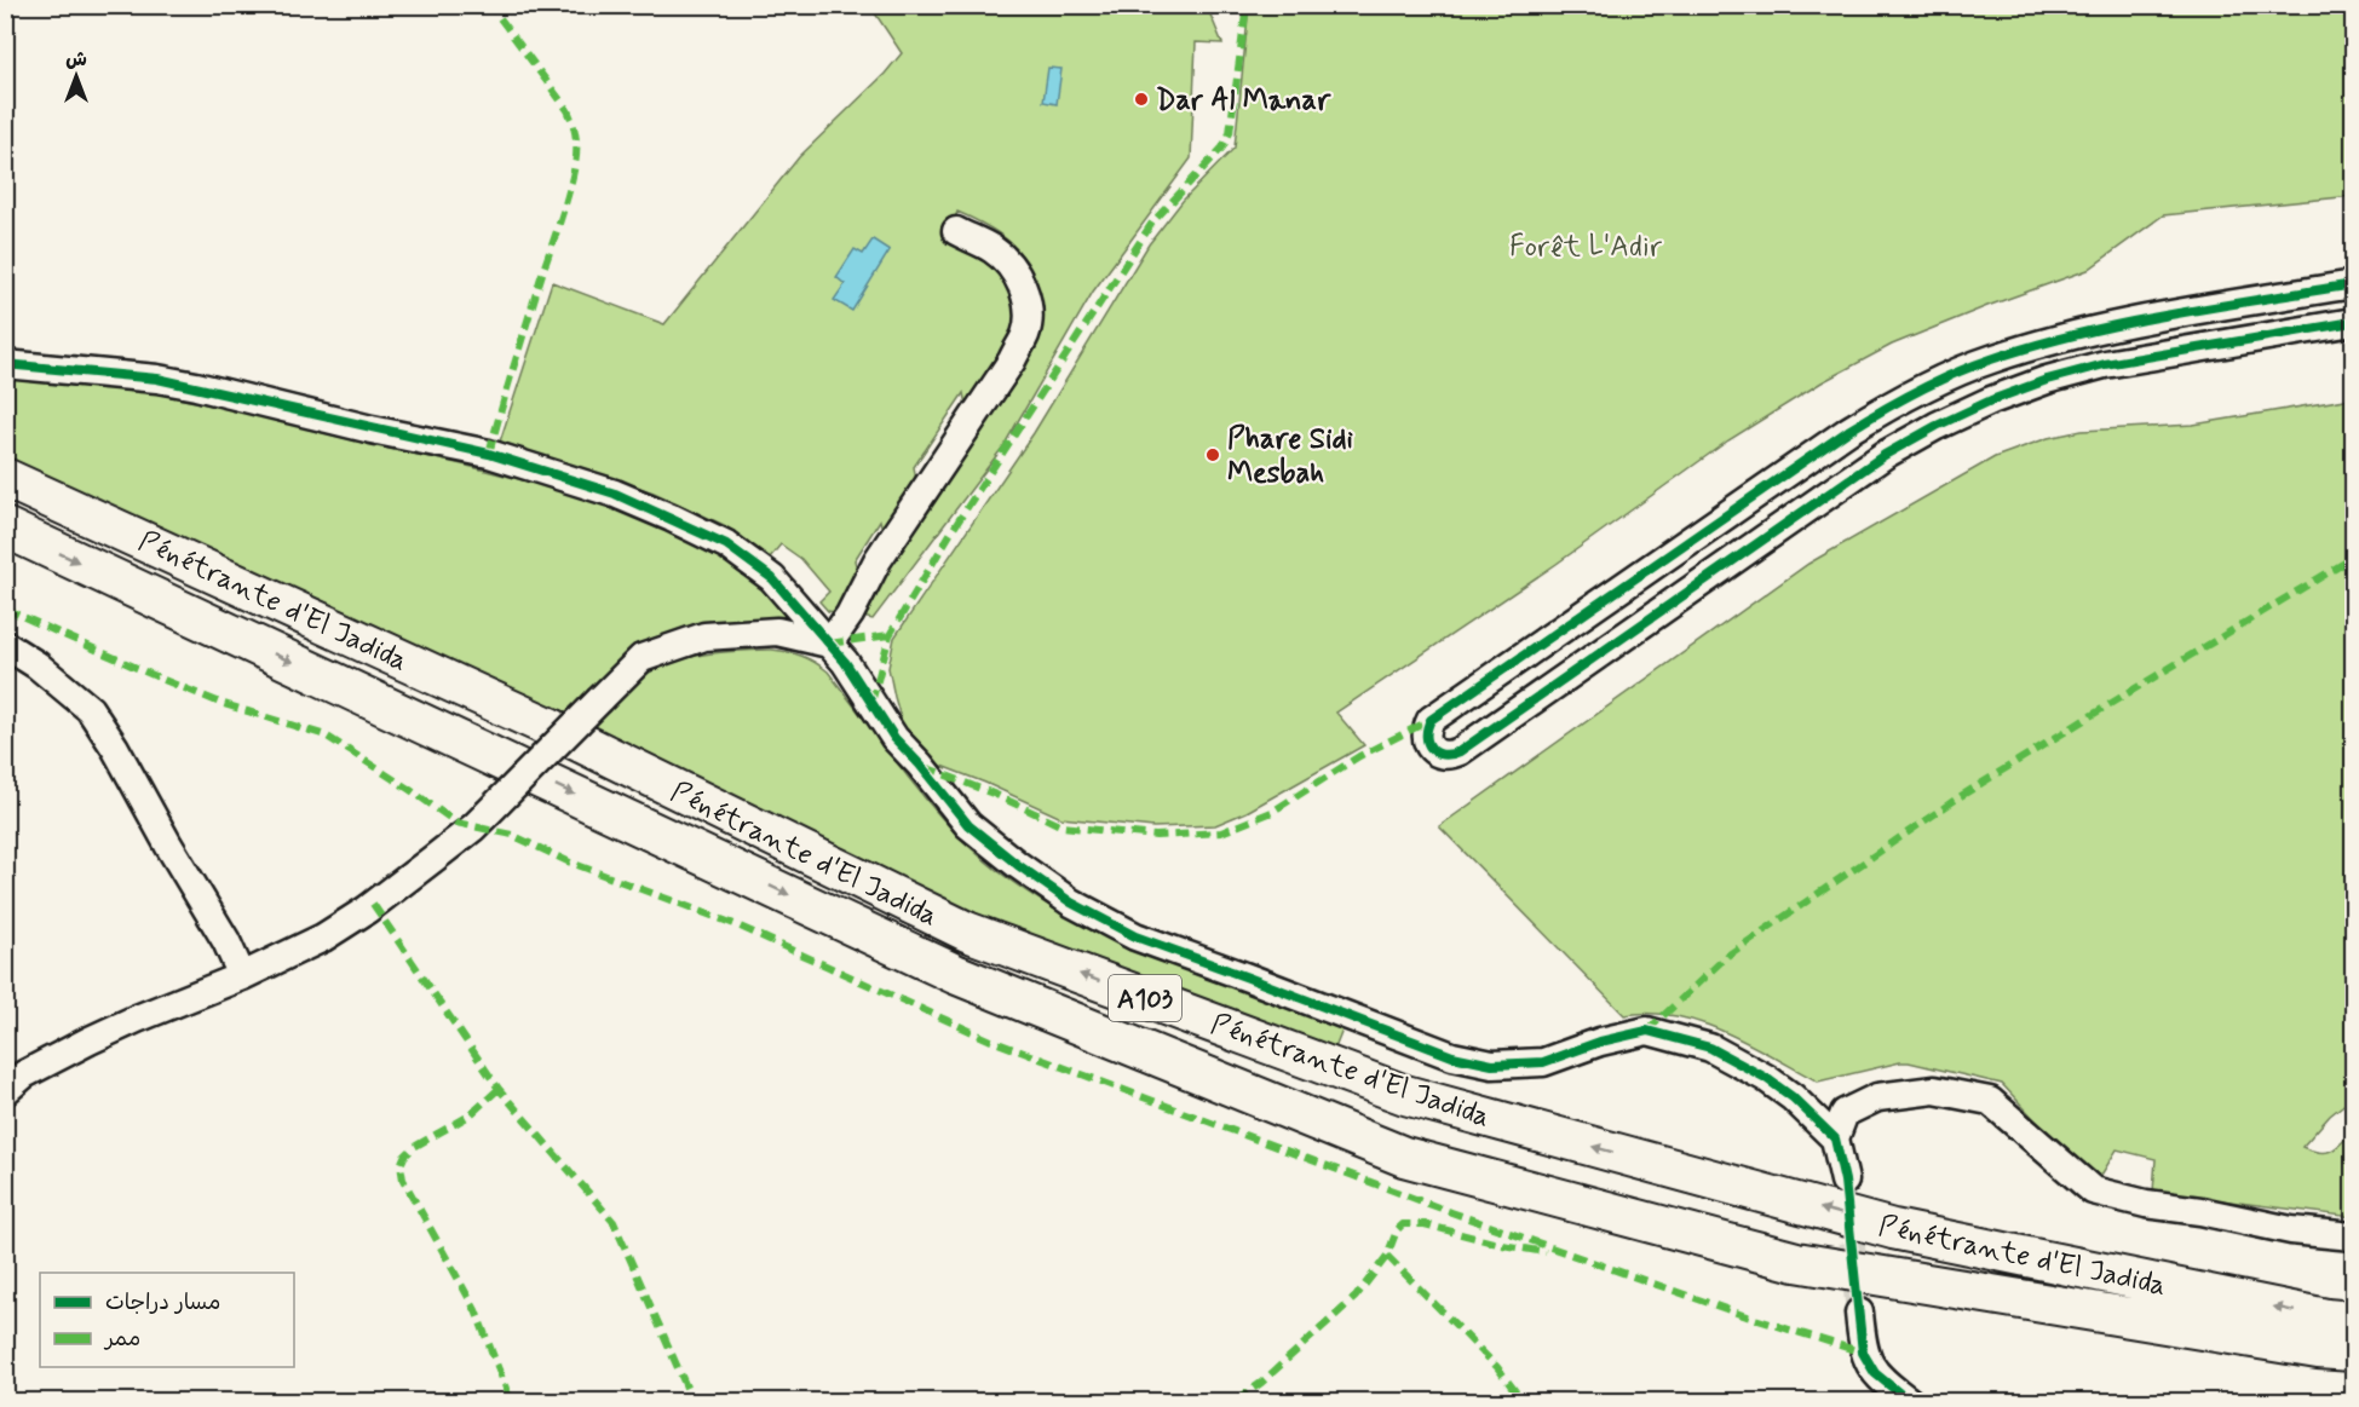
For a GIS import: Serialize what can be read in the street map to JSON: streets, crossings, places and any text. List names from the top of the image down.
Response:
{
  "streets": {
    "highway": ["Pénétrante d'El Jadida", "A103"]
  },
  "parks": ["Forêt L'Adir"],
  "places": ["Dar Al Manar", "Phare Sidi Mesbah"],
  "legend": ["مسار دراجات", "ممر"],
  "north": "top"
}
